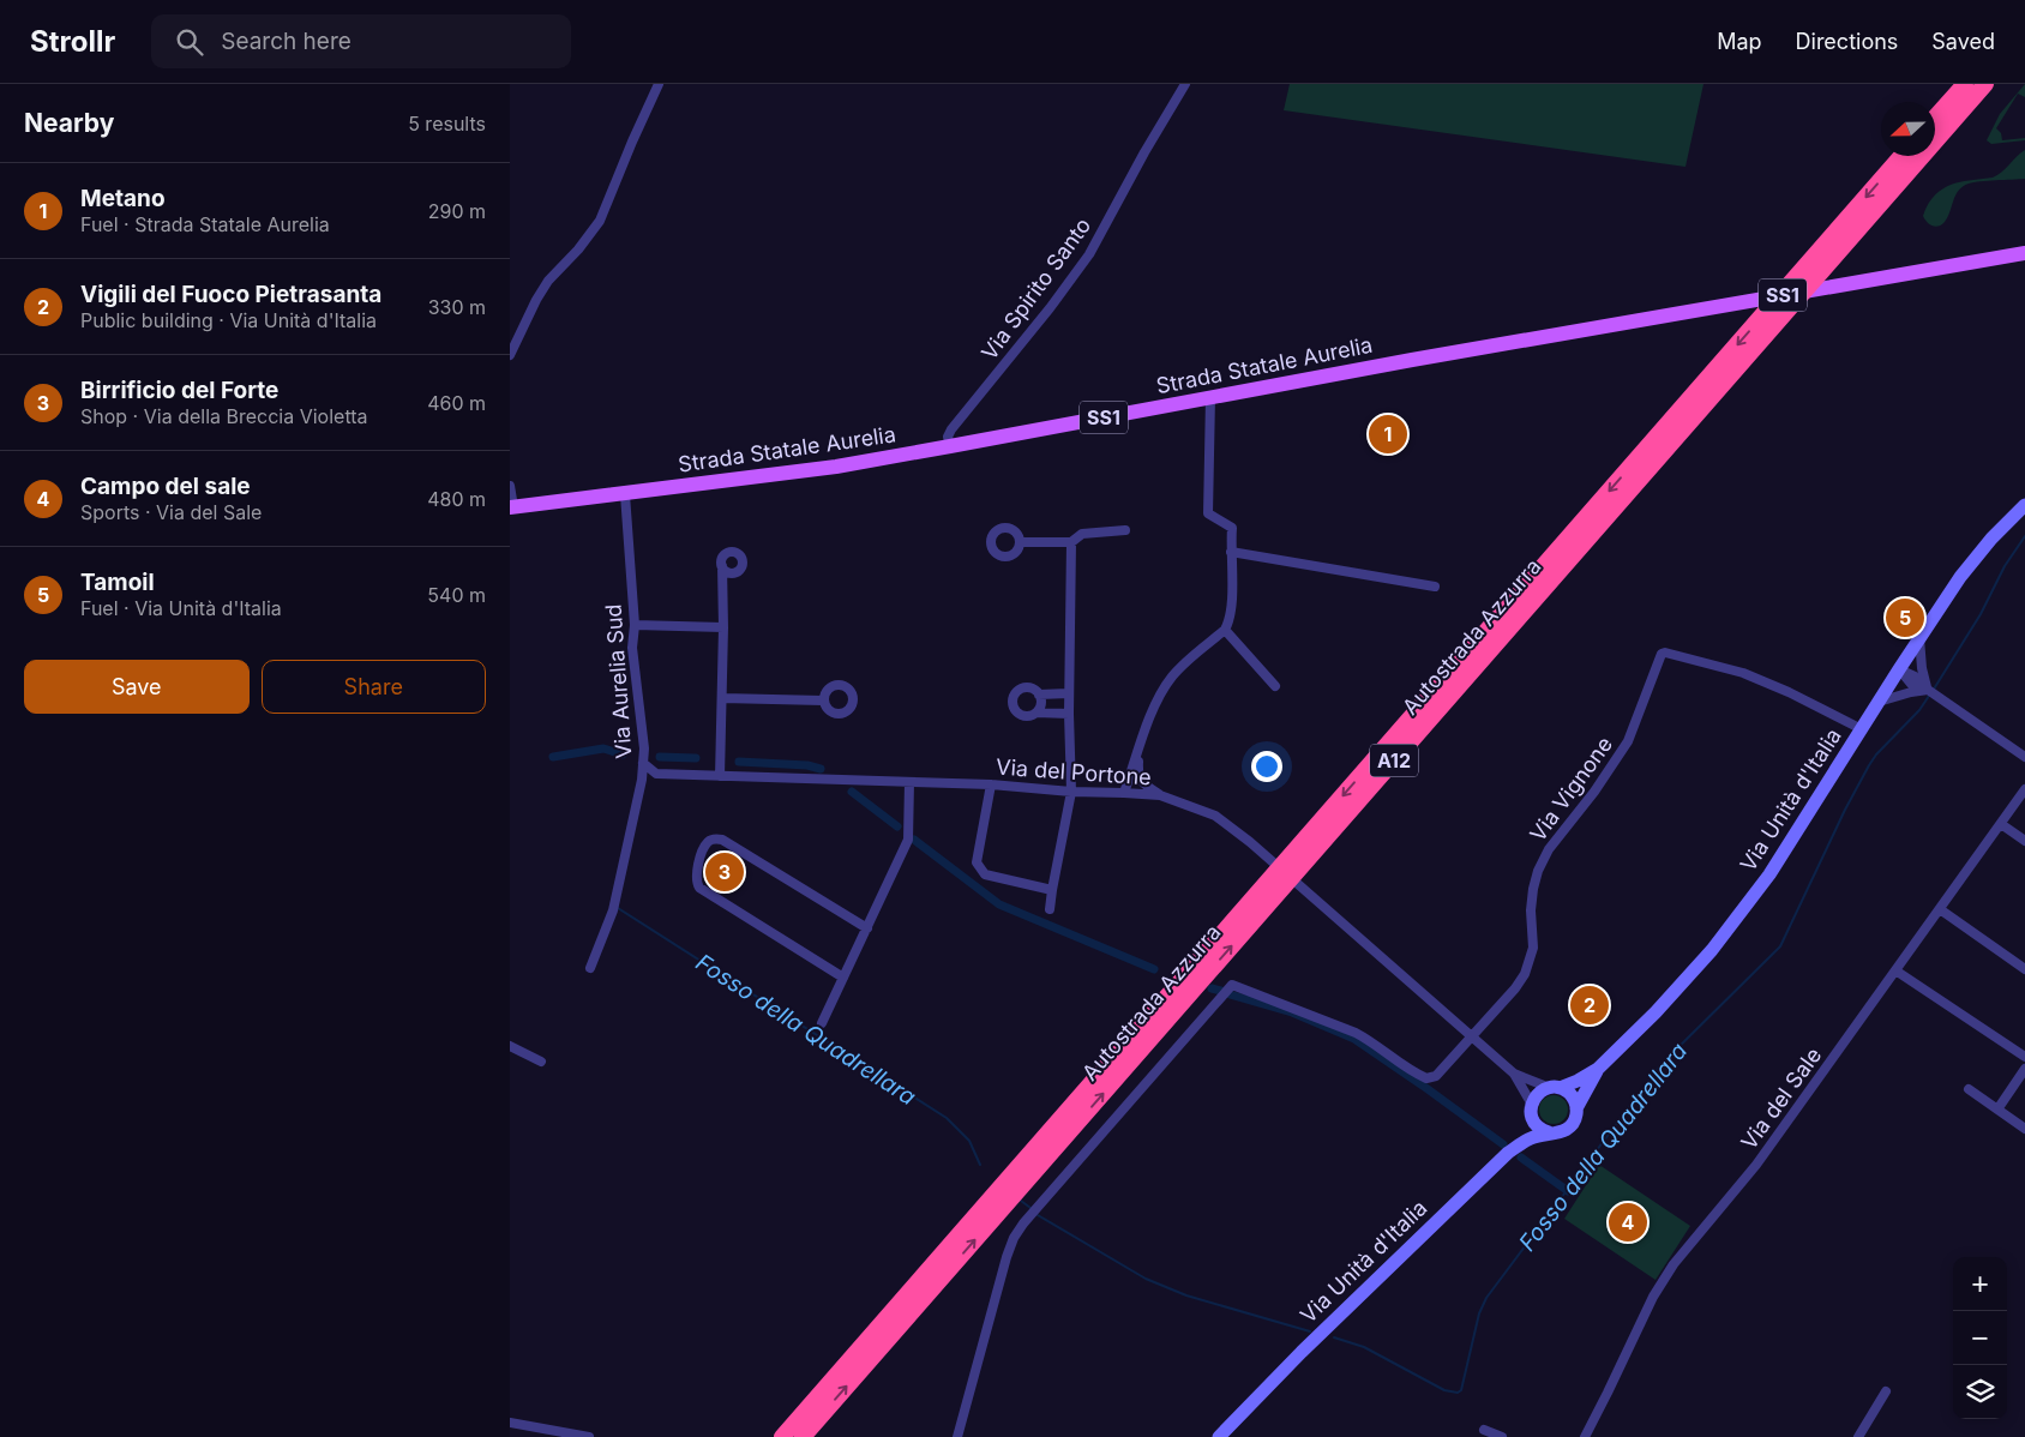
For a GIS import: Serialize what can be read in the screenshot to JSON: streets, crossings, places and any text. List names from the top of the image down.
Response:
{
  "streets": {
    "highway": ["Autostrada Azzurra", "A12"],
    "main road": ["SS1", "Strada Statale Aurelia", "Via Unità d'Italia"],
    "street": [
      "Via Spirito Santo",
      "Via Aurelia Sud",
      "Via del Portone",
      "Via Vignone",
      "Via del Sale"
    ]
  },
  "crossings": [
    ["Via Spirito Santo", "Strada Statale Aurelia"],
    ["Strada Statale Aurelia", "Via Aurelia Sud"],
    ["Via Aurelia Sud", "Via del Portone"],
    ["Via del Portone", "Via Vignone"],
    ["Via del Portone", "Via Unità d'Italia"],
    ["Via Vignone", "Via Unità d'Italia"]
  ],
  "water": ["Fosso della Quadrellara"],
  "north": "left",
  "page": {
    "header": "Strollr",
    "search": "Search here",
    "nav": ["Map", "Directions", "Saved"],
    "heading": ["Nearby", "5 results"],
    "list": [
      {
        "mark": "1",
        "name": "Metano",
        "note": "Fuel · Strada Statale Aurelia",
        "value": "290 m"
      },
      {
        "mark": "2",
        "name": "Vigili del Fuoco Pietrasanta",
        "note": "Public building · Via Unità d'Italia",
        "value": "330 m"
      },
      {
        "mark": "3",
        "name": "Birrificio del Forte",
        "note": "Shop · Via della Breccia Violetta",
        "value": "460 m"
      },
      {
        "mark": "4",
        "name": "Campo del sale",
        "note": "Sports · Via del Sale",
        "value": "480 m"
      },
      {
        "mark": "5",
        "name": "Tamoil",
        "note": "Fuel · Via Unità d'Italia",
        "value": "540 m"
      }
    ],
    "pins": [
      "1",
      "5",
      "3",
      "2",
      "4"
    ],
    "buttons": ["Save", "Share"],
    "map_buttons": ["+", "−"]
  }
}
